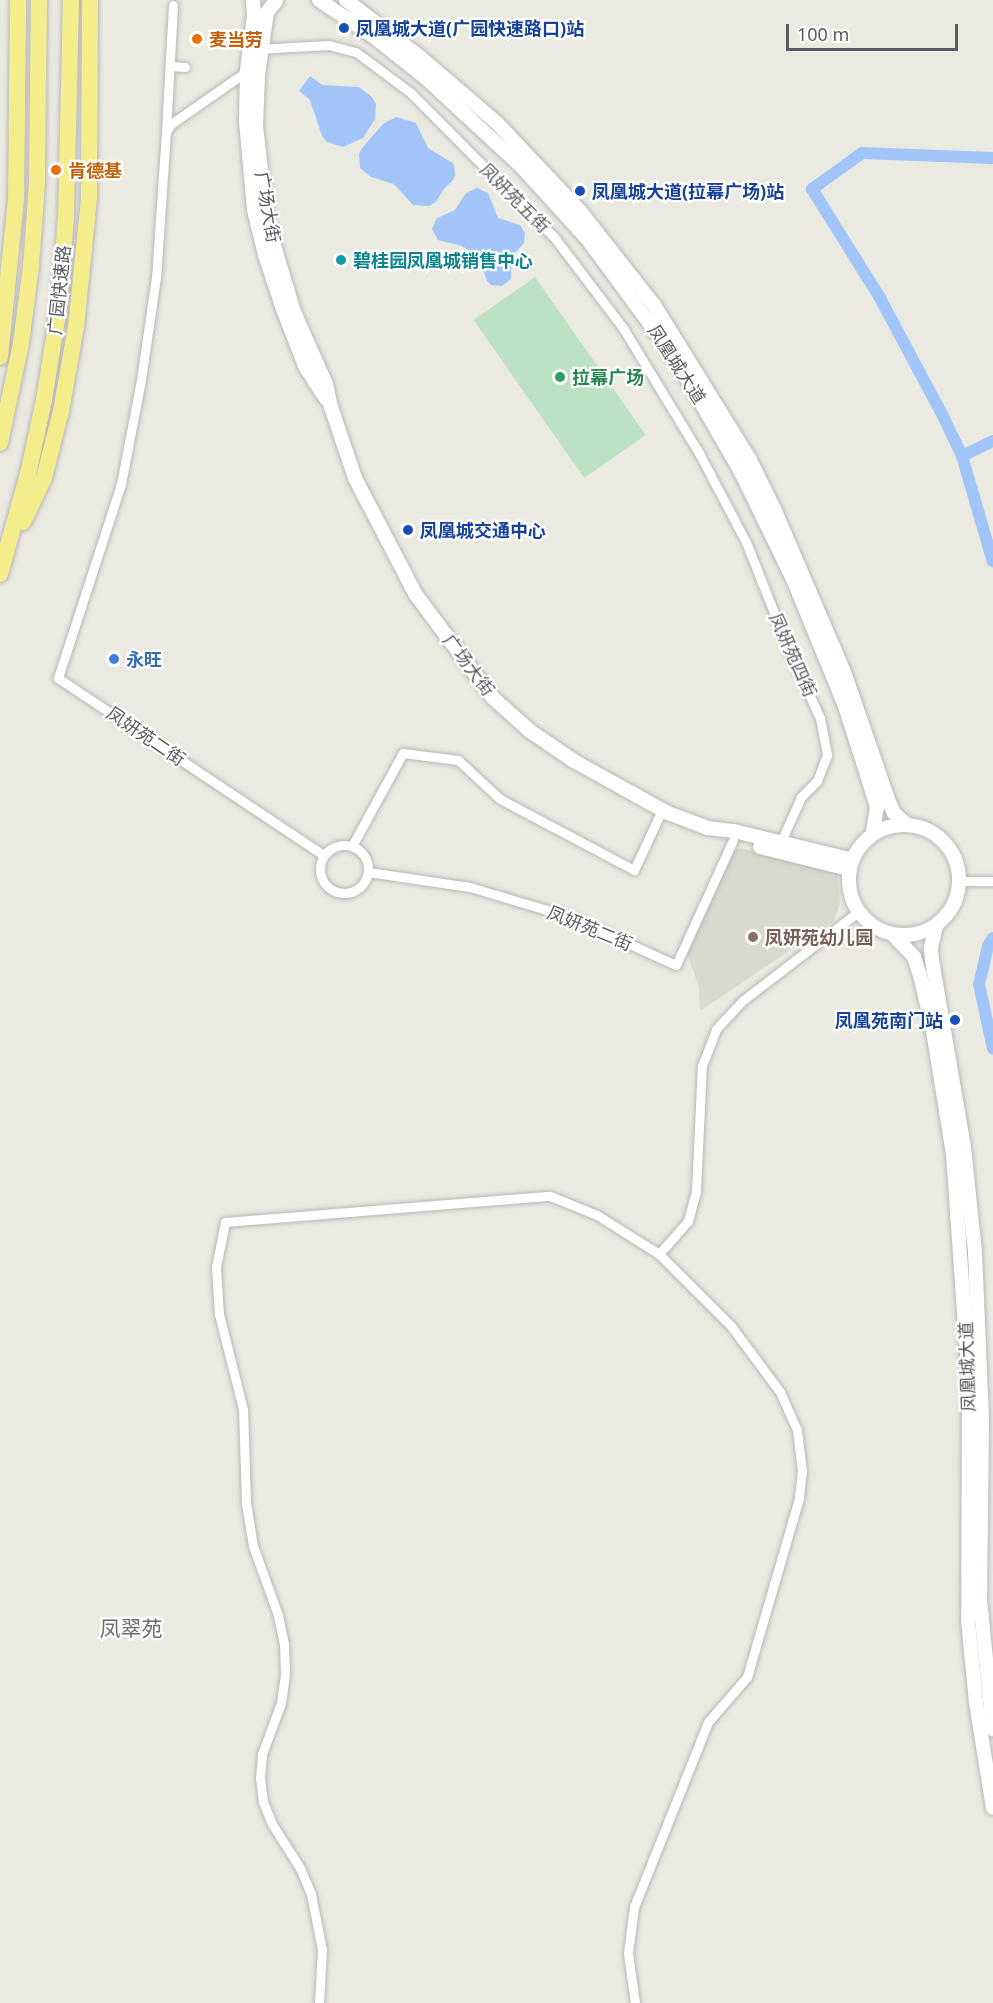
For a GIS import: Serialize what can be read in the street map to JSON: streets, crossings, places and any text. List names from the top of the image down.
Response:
{
  "streets": {
    "highway": ["广园快速路"],
    "main road": ["广场大街", "凤凰城大道"],
    "street": ["凤妍苑五街", "凤妍苑四街", "凤妍苑二街"]
  },
  "crossings": [
    ["凤妍苑五街", "广场大街"],
    ["凤妍苑五街", "凤妍苑四街"],
    ["广场大街", "凤凰城大道"],
    ["广场大街", "凤妍苑四街"],
    ["广场大街", "凤妍苑二街"]
  ],
  "districts": ["凤翠苑"],
  "places": [
    "凤凰城大道(广园快速路口)站",
    "麦当劳",
    "肯德基",
    "凤凰城大道(拉幕广场)站",
    "碧桂园凤凰城销售中心",
    "拉幕广场",
    "凤凰城交通中心",
    "永旺",
    "凤妍苑幼儿园",
    "凤凰苑南门站"
  ],
  "scale_bar": "100 m"
}
